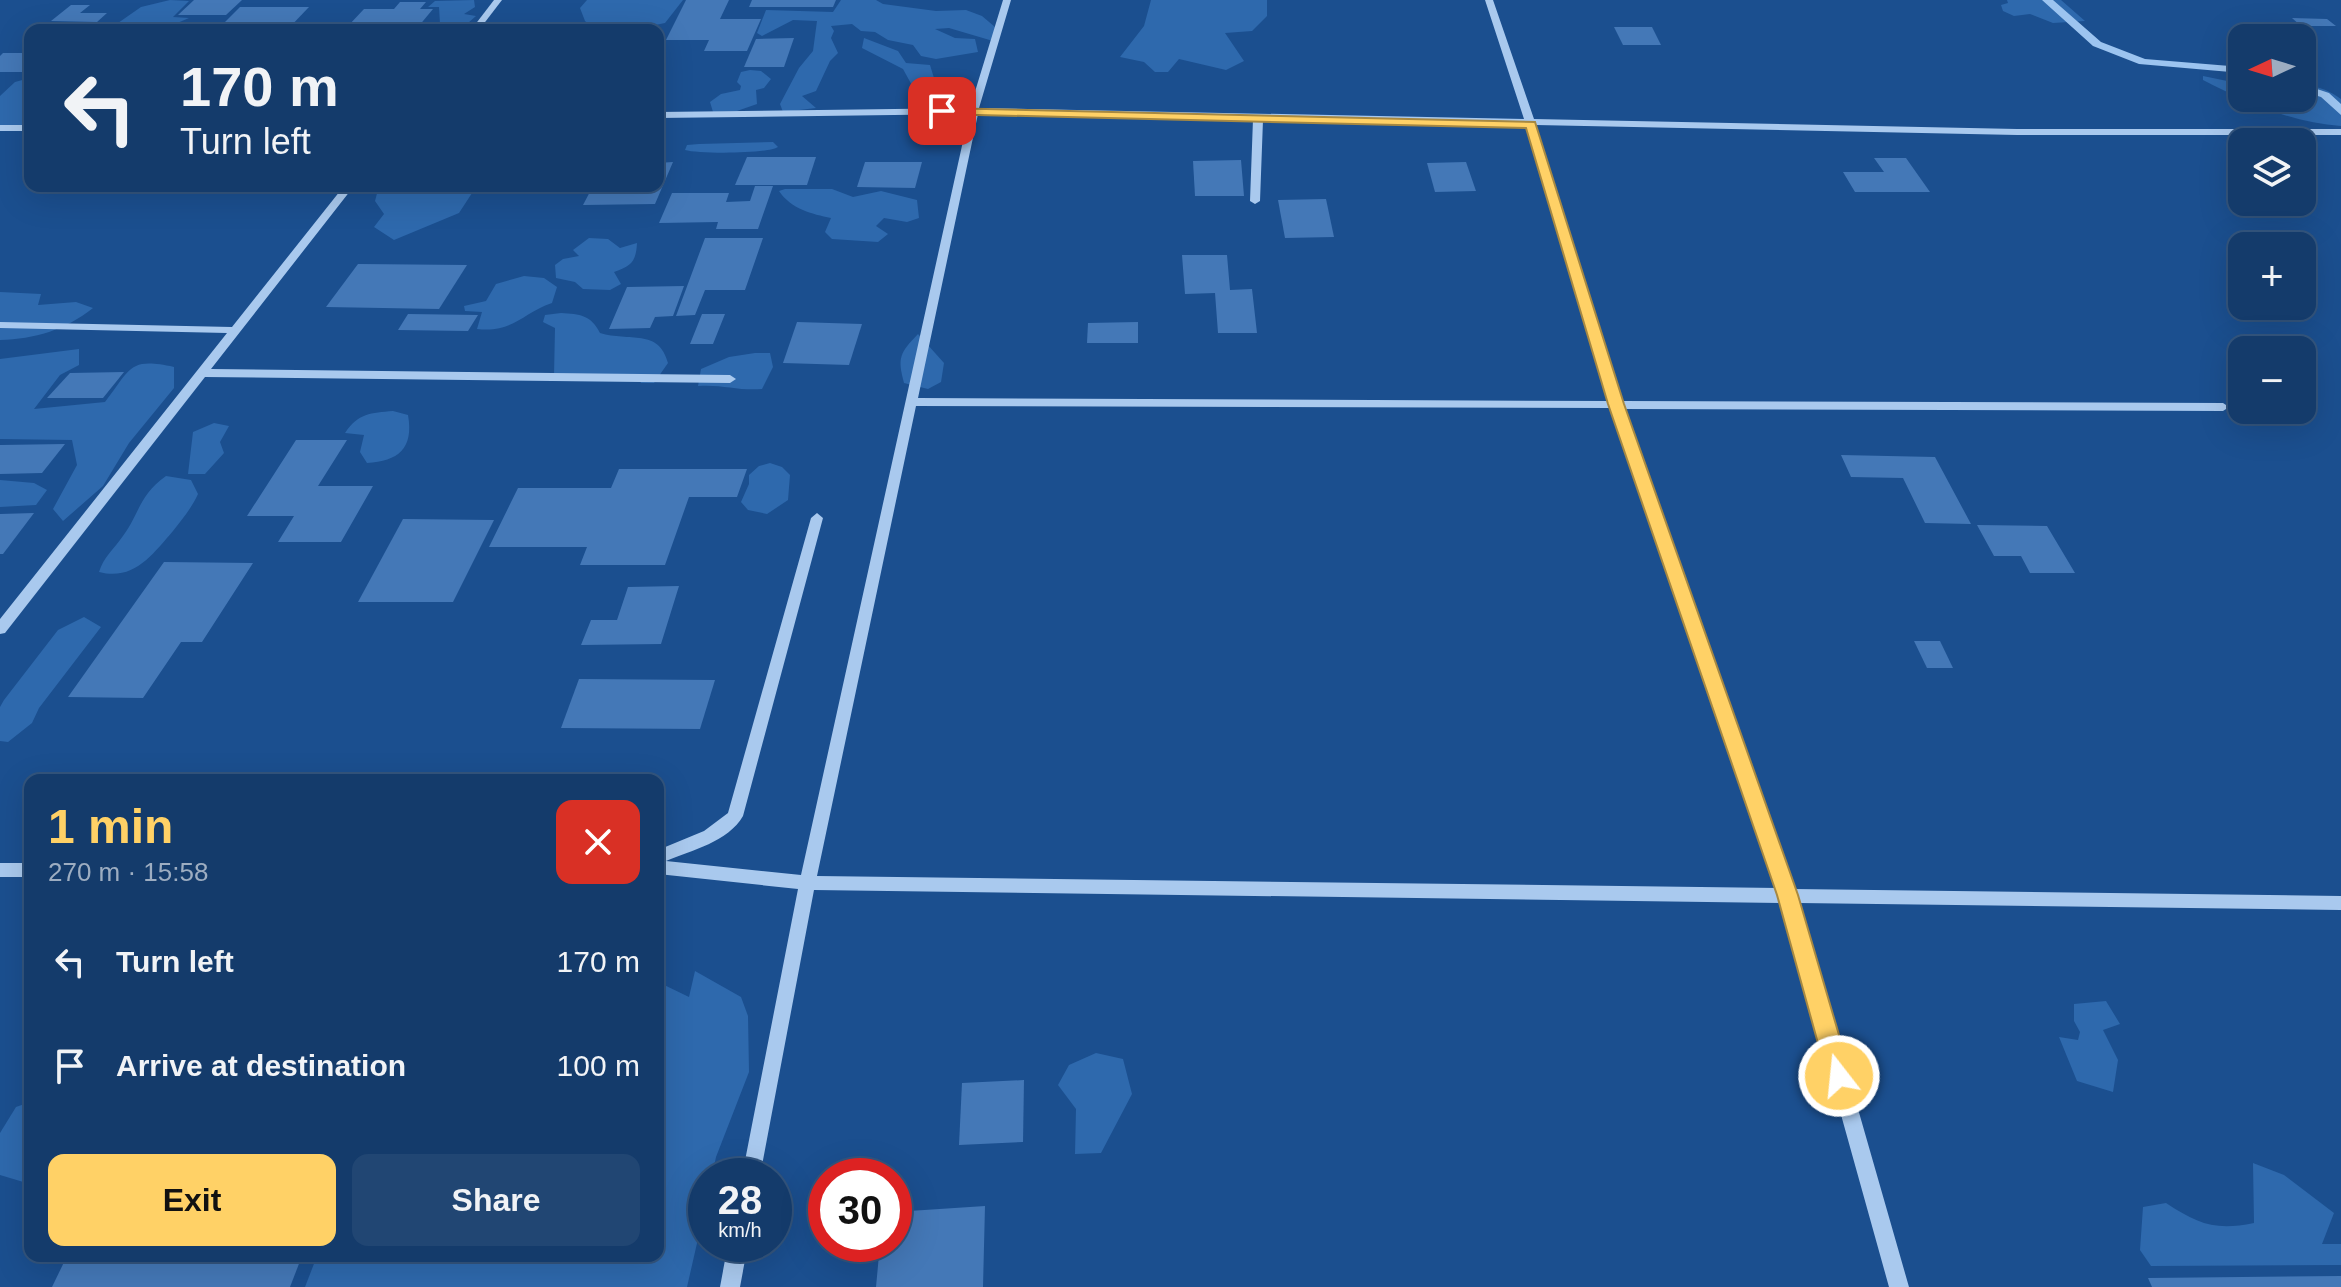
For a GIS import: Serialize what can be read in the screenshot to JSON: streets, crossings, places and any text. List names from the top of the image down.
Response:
{
  "north": "left",
  "page": {
    "map_buttons": ["+", "−"],
    "turn": ["170 m", "Turn left"],
    "heading": ["1 min", "270 m · 15:58"],
    "list": [
      {
        "name": "Turn left",
        "value": "170 m"
      },
      {
        "name": "Arrive at destination",
        "value": "100 m"
      }
    ],
    "buttons": ["Exit", "Share"],
    "speed": "28 km/h",
    "limit": "30"
  }
}
